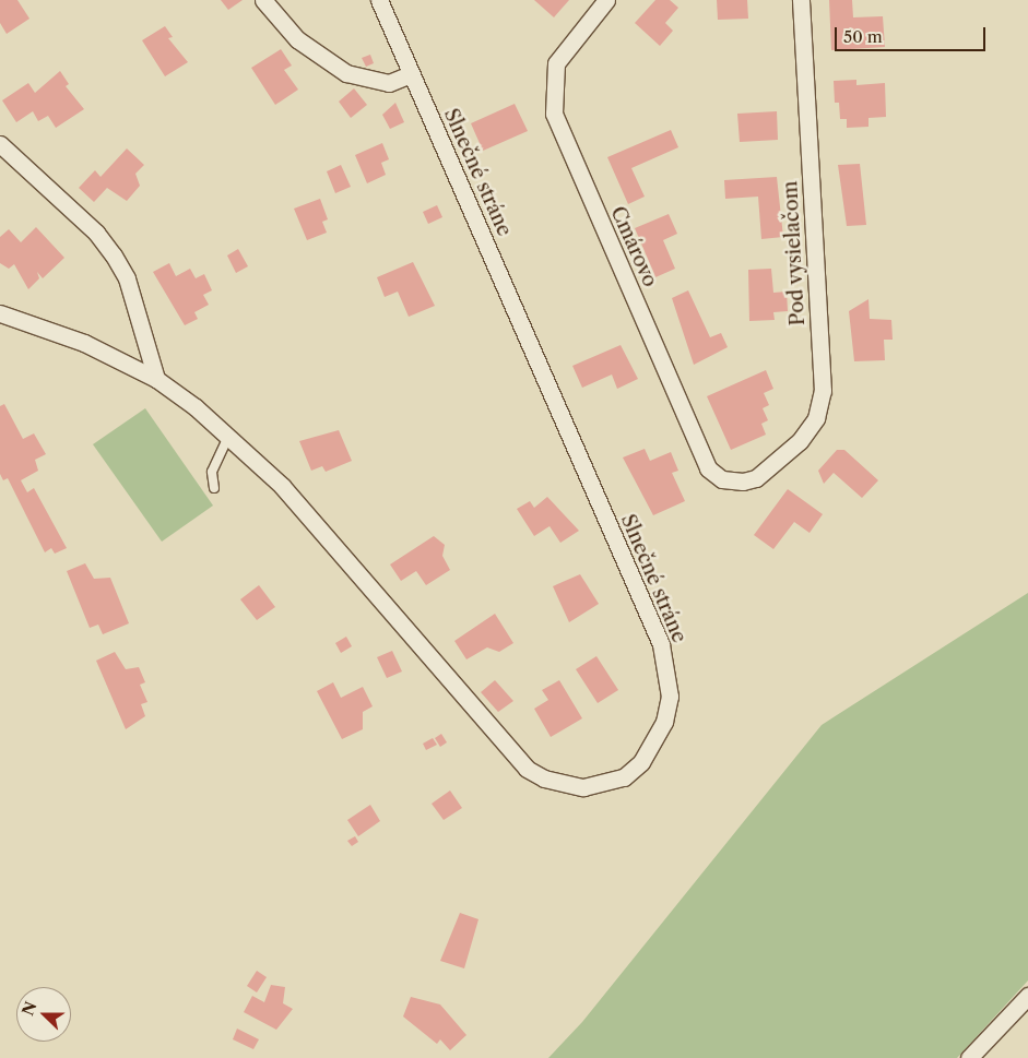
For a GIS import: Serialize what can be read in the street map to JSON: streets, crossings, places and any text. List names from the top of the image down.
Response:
{
  "streets": {
    "street": ["Slnečné stráne", "Cmárovo", "Pod vysielačom"]
  },
  "crossings": [
    ["Cmárovo", "Pod vysielačom"]
  ],
  "scale_bar": "50 m",
  "north": "left"
}
